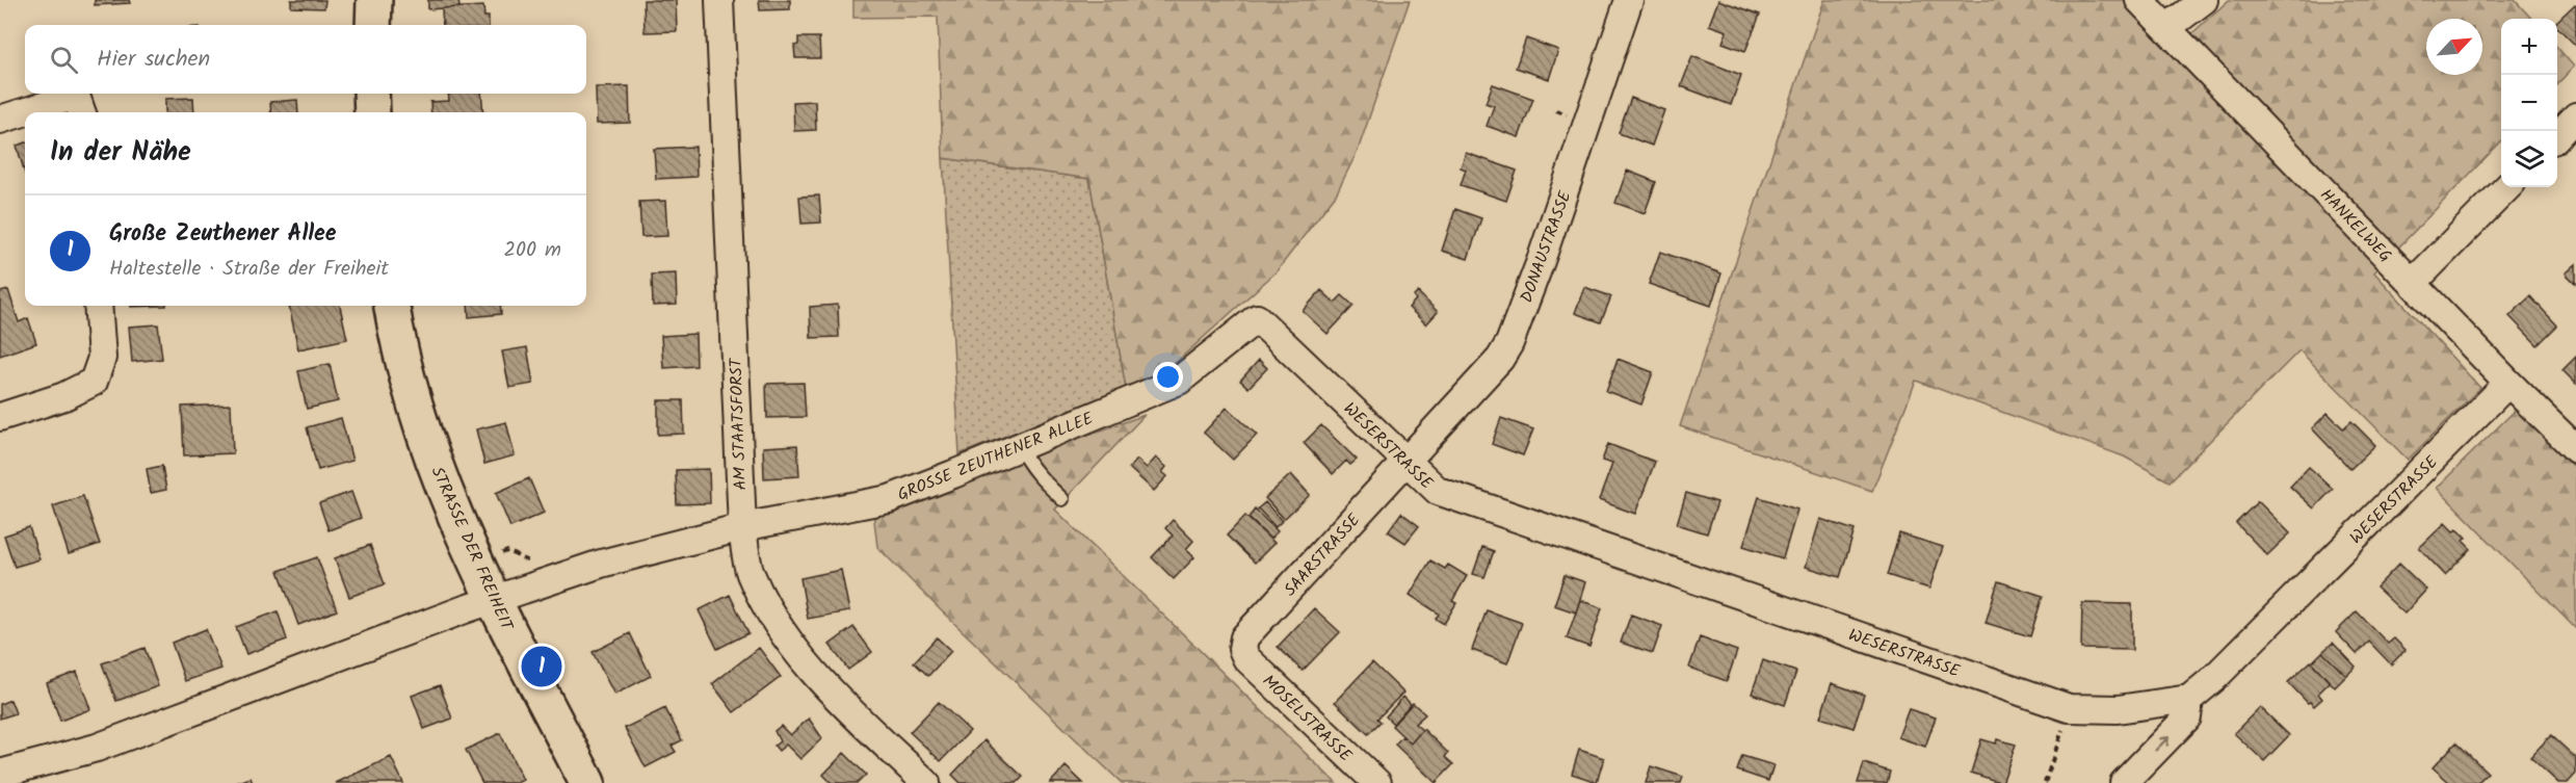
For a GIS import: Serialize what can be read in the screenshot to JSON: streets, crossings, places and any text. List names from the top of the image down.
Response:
{
  "streets": {
    "street": [
      "HANKELWEG",
      "DONAUSTRASSE",
      "AM STAATSFORST",
      "WESERSTRASSE",
      "GROSSE ZEUTHENER ALLEE",
      "STRASSE DER FREIHEIT",
      "SAARSTRASSE",
      "MOSELSTRASSE"
    ]
  },
  "crossings": [
    ["HANKELWEG", "WESERSTRASSE"],
    ["DONAUSTRASSE", "WESERSTRASSE"],
    ["DONAUSTRASSE", "SAARSTRASSE"],
    ["AM STAATSFORST", "GROSSE ZEUTHENER ALLEE"],
    ["WESERSTRASSE", "GROSSE ZEUTHENER ALLEE"],
    ["WESERSTRASSE", "SAARSTRASSE"],
    ["GROSSE ZEUTHENER ALLEE", "STRASSE DER FREIHEIT"],
    ["SAARSTRASSE", "MOSELSTRASSE"]
  ],
  "north": "top right",
  "page": {
    "map_buttons": ["+", "−"],
    "search": "Hier suchen",
    "heading": "In der Nähe",
    "list": [
      {
        "mark": "1",
        "name": "Große Zeuthener Allee",
        "note": "Haltestelle · Straße der Freiheit",
        "value": "200 m"
      }
    ],
    "pins": "1"
  }
}
